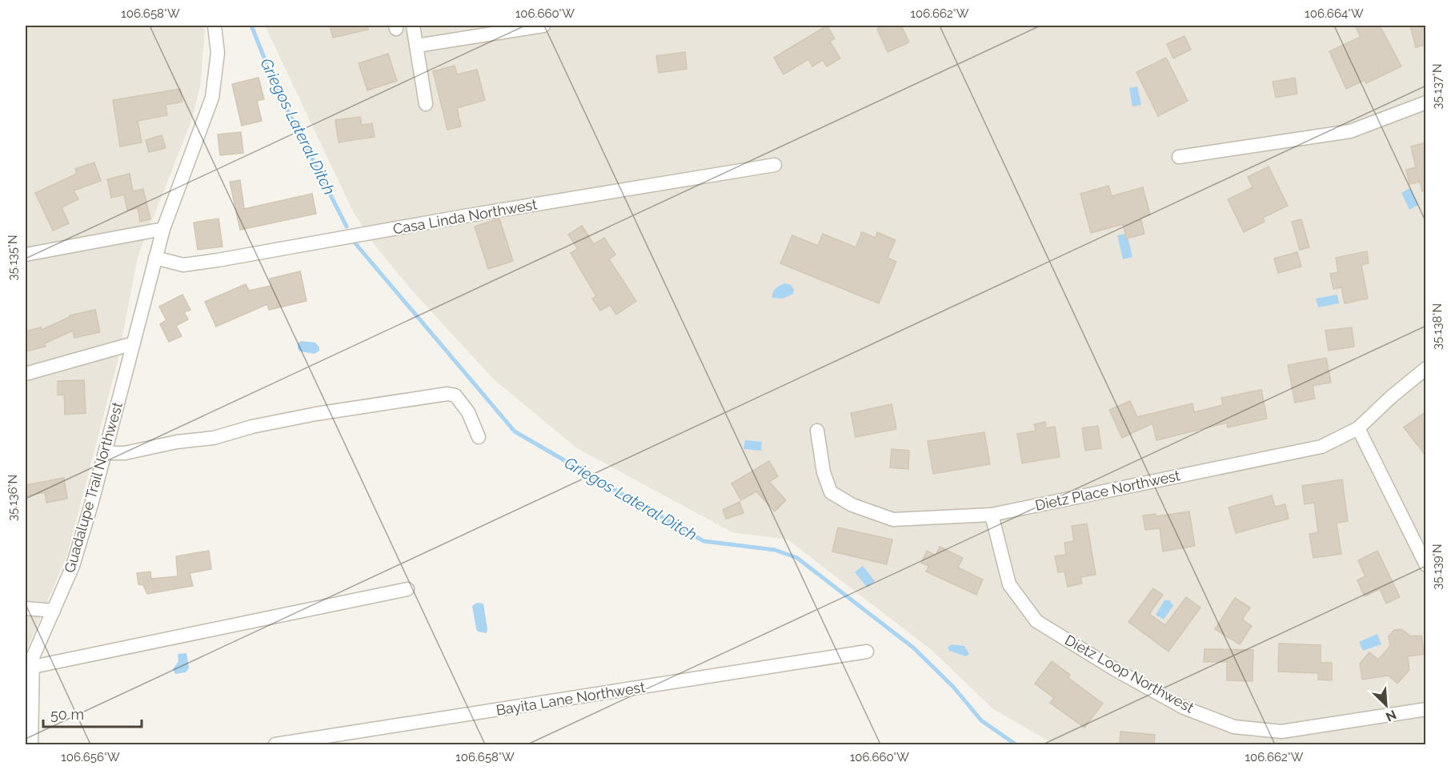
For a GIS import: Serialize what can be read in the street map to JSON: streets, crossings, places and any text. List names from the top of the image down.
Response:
{
  "streets": {
    "street": [
      "Casa Linda Northwest",
      "Guadalupe Trail Northwest",
      "Dietz Place Northwest",
      "Dietz Loop Northwest",
      "Bayita Lane Northwest"
    ]
  },
  "crossings": [
    ["Casa Linda Northwest", "Guadalupe Trail Northwest"],
    ["Dietz Place Northwest", "Dietz Loop Northwest"]
  ],
  "water": ["Griegos Lateral Ditch"],
  "scale_bar": "50 m",
  "north": "bottom right",
  "coordinates": [
    "106.658°W",
    "106.660°W",
    "106.662°W",
    "106.664°W",
    "35.137°N",
    "35.135°N",
    "35.138°N",
    "35.136°N",
    "35.139°N",
    "106.656°W"
  ]
}
